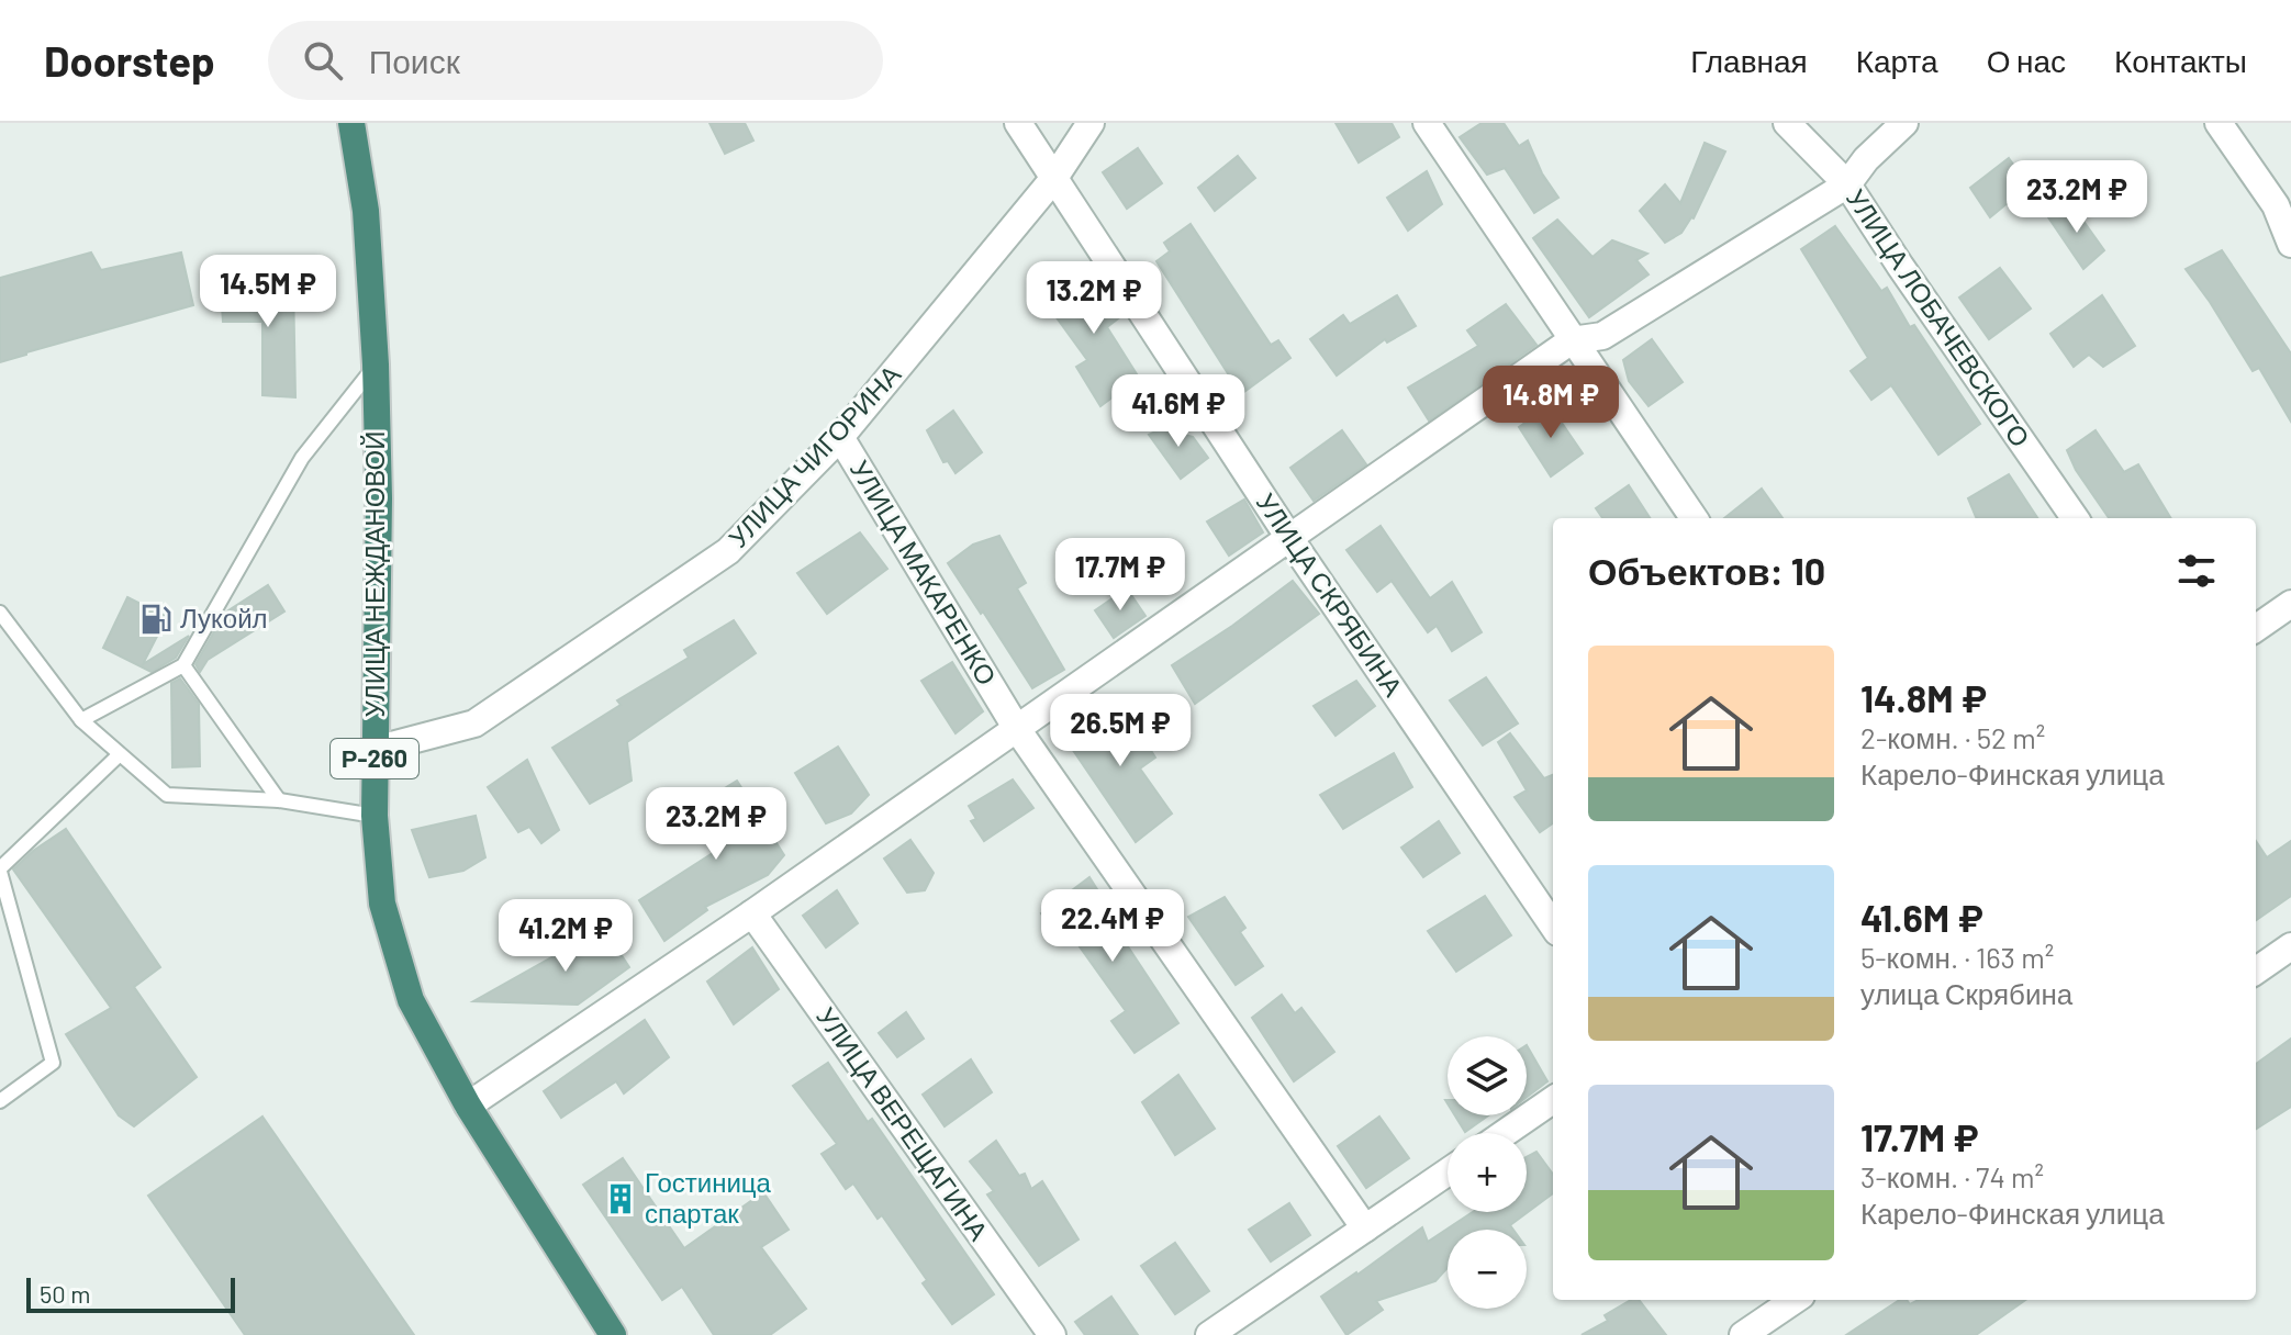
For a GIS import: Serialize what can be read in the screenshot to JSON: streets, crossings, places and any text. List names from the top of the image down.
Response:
{
  "streets": {
    "highway": ["УЛИЦА НЕЖДАНОВОЙ", "Р-260"],
    "street": [
      "УЛИЦА ЛОБАЧЕВСКОГО",
      "УЛИЦА ЧИГОРИНА",
      "УЛИЦА МАКАРЕНКО",
      "УЛИЦА СКРЯБИНА",
      "УЛИЦА ВЕРЕЩАГИНА"
    ]
  },
  "crossings": [
    ["УЛИЦА ЧИГОРИНА", "УЛИЦА МАКАРЕНКО"],
    ["УЛИЦА ЧИГОРИНА", "УЛИЦА НЕЖДАНОВОЙ"],
    ["УЛИЦА ЧИГОРИНА", "УЛИЦА СКРЯБИНА"]
  ],
  "places": {
    "fuel station": ["Лукойл"],
    "building": ["Гостиница спартак"]
  },
  "scale_bar": "50 m",
  "page": {
    "header": "Doorstep",
    "search": "Поиск",
    "nav": [
      "Главная",
      "Карта",
      "О нас",
      "Контакты"
    ],
    "price": [
      "23.2M ₽",
      "14.5M ₽",
      "13.2M ₽",
      "14.8M ₽",
      "41.6M ₽",
      "17.7M ₽",
      "26.5M ₽",
      "23.2M ₽",
      "22.4M ₽",
      "41.2M ₽"
    ],
    "heading": "Объектов: 10",
    "list": [
      {
        "name": "14.8M ₽",
        "note": "2-комн. · 52 m² · Карело-Финская улица"
      },
      {
        "name": "41.6M ₽",
        "note": "5-комн. · 163 m² · улица Скрябина"
      },
      {
        "name": "17.7M ₽",
        "note": "3-комн. · 74 m² · Карело-Финская улица"
      }
    ],
    "map_buttons": ["+", "−"],
    "scale": "50 m"
  }
}
